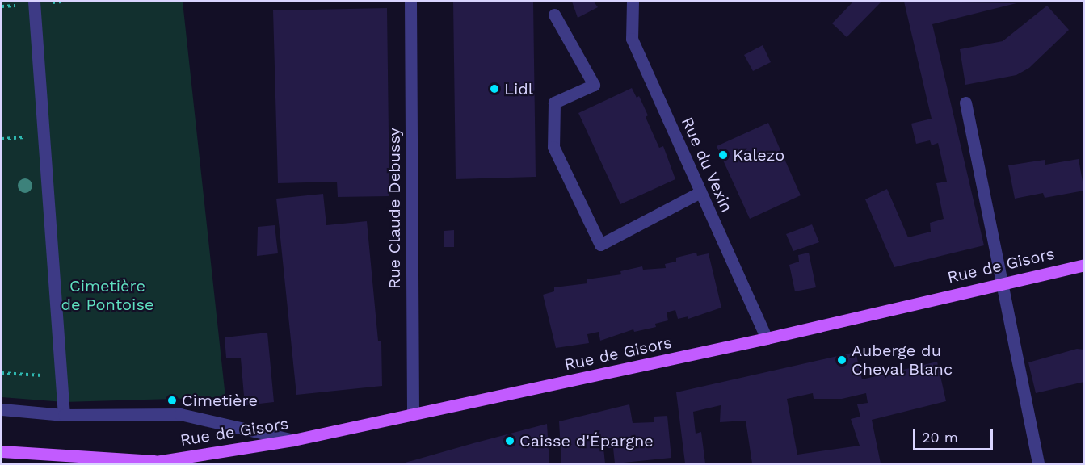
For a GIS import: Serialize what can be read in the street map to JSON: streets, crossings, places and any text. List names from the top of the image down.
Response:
{
  "streets": {
    "main road": ["Rue de Gisors"],
    "street": ["Rue du Vexin", "Rue Claude Debussy"]
  },
  "crossings": [
    ["Rue du Vexin", "Rue de Gisors"],
    ["Rue Claude Debussy", "Rue de Gisors"]
  ],
  "parks": ["Cimetière de Pontoise"],
  "places": [
    "Lidl",
    "Kalezo",
    "Auberge du Cheval Blanc",
    "Cimetière",
    "Caisse d'Épargne"
  ],
  "scale_bar": "20 m"
}
